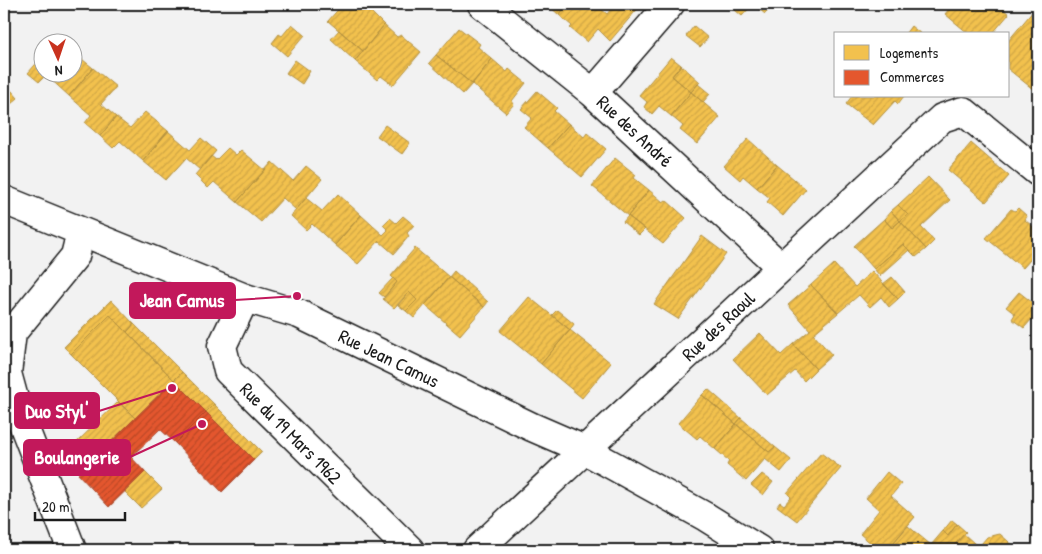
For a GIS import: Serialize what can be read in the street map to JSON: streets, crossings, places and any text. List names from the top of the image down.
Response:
{
  "streets": {
    "street": [
      "Rue des André",
      "Rue des Raoul",
      "Rue Jean Camus",
      "Rue du 19 Mars 1962"
    ]
  },
  "crossings": [
    ["Rue des André", "Rue des Raoul"],
    ["Rue des Raoul", "Rue Jean Camus"],
    ["Rue Jean Camus", "Rue du 19 Mars 1962"]
  ],
  "places": ["Jean Camus", "Duo Styl'", "Boulangerie"],
  "legend": ["Logements", "Commerces"],
  "scale_bar": "20 m",
  "north": "bottom"
}
